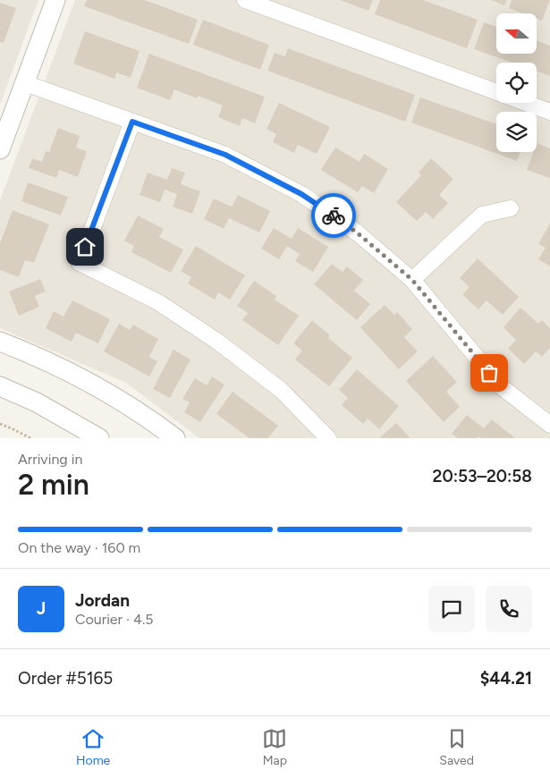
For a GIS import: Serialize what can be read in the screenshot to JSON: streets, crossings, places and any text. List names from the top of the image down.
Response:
{
  "north": "left",
  "page": {
    "heading": ["2 min", "Arriving in", "20:53–20:58"],
    "panel": [
      "Jordan",
      "Courier · 4.5",
      "Order #5165",
      "$44.21"
    ],
    "bar": "On the way · 160 m",
    "round": "J",
    "tabs": ["Home", "Map", "Saved"]
  }
}
